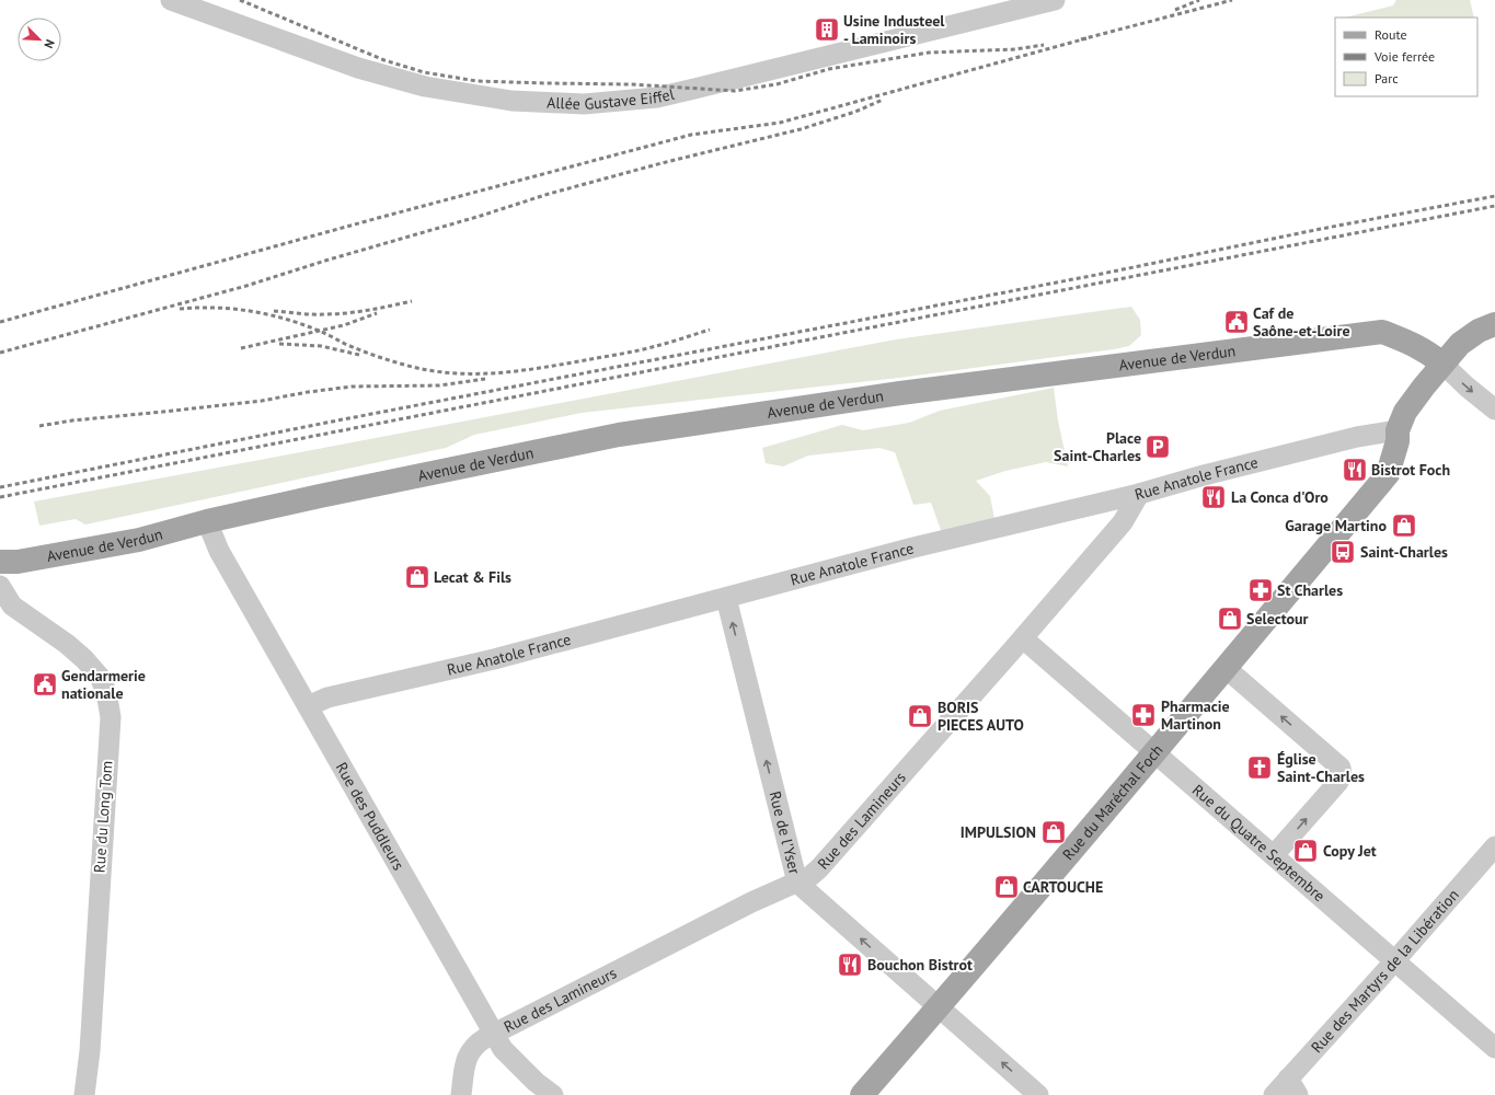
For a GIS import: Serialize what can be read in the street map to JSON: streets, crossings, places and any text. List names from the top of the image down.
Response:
{
  "streets": {
    "main road": ["Avenue de Verdun", "Rue du Maréchal Foch"],
    "street": [
      "Allée Gustave Eiffel",
      "Rue Anatole France",
      "Rue des Puddleurs",
      "Rue du Long Tom",
      "Rue des Lamineurs",
      "Rue de l'Yser",
      "Rue du Quatre Septembre",
      "Rue des Martyrs de la Libération"
    ]
  },
  "crossings": [
    ["Avenue de Verdun", "Rue du Maréchal Foch"],
    ["Avenue de Verdun", "Rue des Puddleurs"],
    ["Rue Anatole France", "Rue du Maréchal Foch"],
    ["Rue Anatole France", "Rue des Puddleurs"],
    ["Rue Anatole France", "Rue des Lamineurs"],
    ["Rue Anatole France", "Rue de l'Yser"],
    ["Rue du Maréchal Foch", "Rue de l'Yser"],
    ["Rue du Maréchal Foch", "Rue du Quatre Septembre"],
    ["Rue des Puddleurs", "Rue des Lamineurs"],
    ["Rue des Lamineurs", "Rue de l'Yser"],
    ["Rue des Lamineurs", "Rue du Quatre Septembre"],
    ["Rue du Quatre Septembre", "Rue des Martyrs de la Libération"]
  ],
  "one_way": ["Rue de l'Yser"],
  "places": {
    "building": ["Usine Industeel - Laminoirs"],
    "public building": ["Caf de Saône-et-Loire", "Gendarmerie nationale"],
    "parking": ["Place Saint-Charles"],
    "restaurant": ["Bistrot Foch", "La Conca d'Oro", "Bouchon Bistrot"],
    "shop": [
      "Garage Martino",
      "Lecat & Fils",
      "Selectour",
      "BORIS PIECES AUTO",
      "IMPULSION",
      "Copy Jet",
      "CARTOUCHE"
    ],
    "bus stop": ["Saint-Charles"],
    "pharmacy": ["St Charles", "Pharmacie Martinon"],
    "church": ["Église Saint-Charles"]
  },
  "legend": ["Route", "Voie ferrée", "Parc"],
  "north": "bottom right"
}
